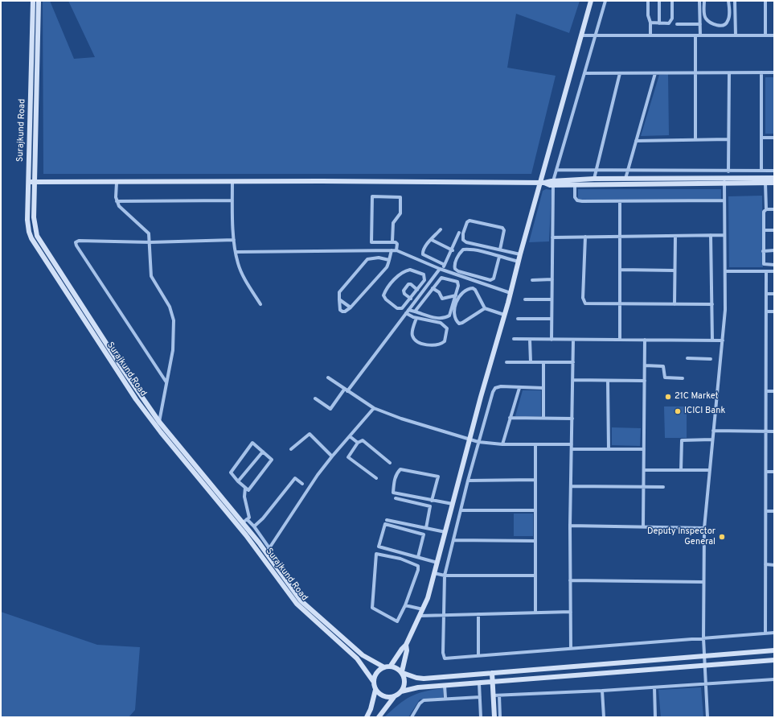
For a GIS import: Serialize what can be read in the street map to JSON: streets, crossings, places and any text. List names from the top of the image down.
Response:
{
  "streets": {
    "main road": ["Surajkund Road"]
  },
  "places": ["21C Market", "ICICI Bank", "Deputy Inspector General"]
}
